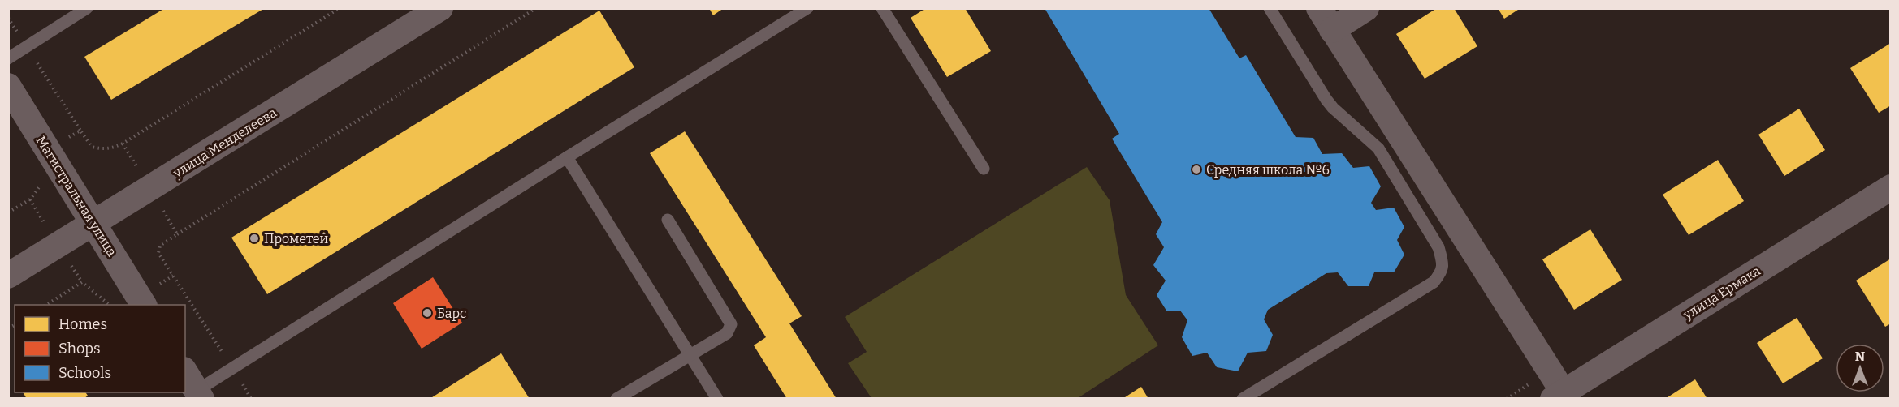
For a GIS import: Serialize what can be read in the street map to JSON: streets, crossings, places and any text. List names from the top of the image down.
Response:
{
  "streets": {
    "street": ["улица Менделеева", "Магистральная улица", "улица Ермака"]
  },
  "crossings": [
    ["улица Менделеева", "Магистральная улица"]
  ],
  "places": ["Средняя школа №6", "Прометей", "Барс"],
  "legend": ["Homes", "Shops", "Schools"],
  "north": "top"
}
